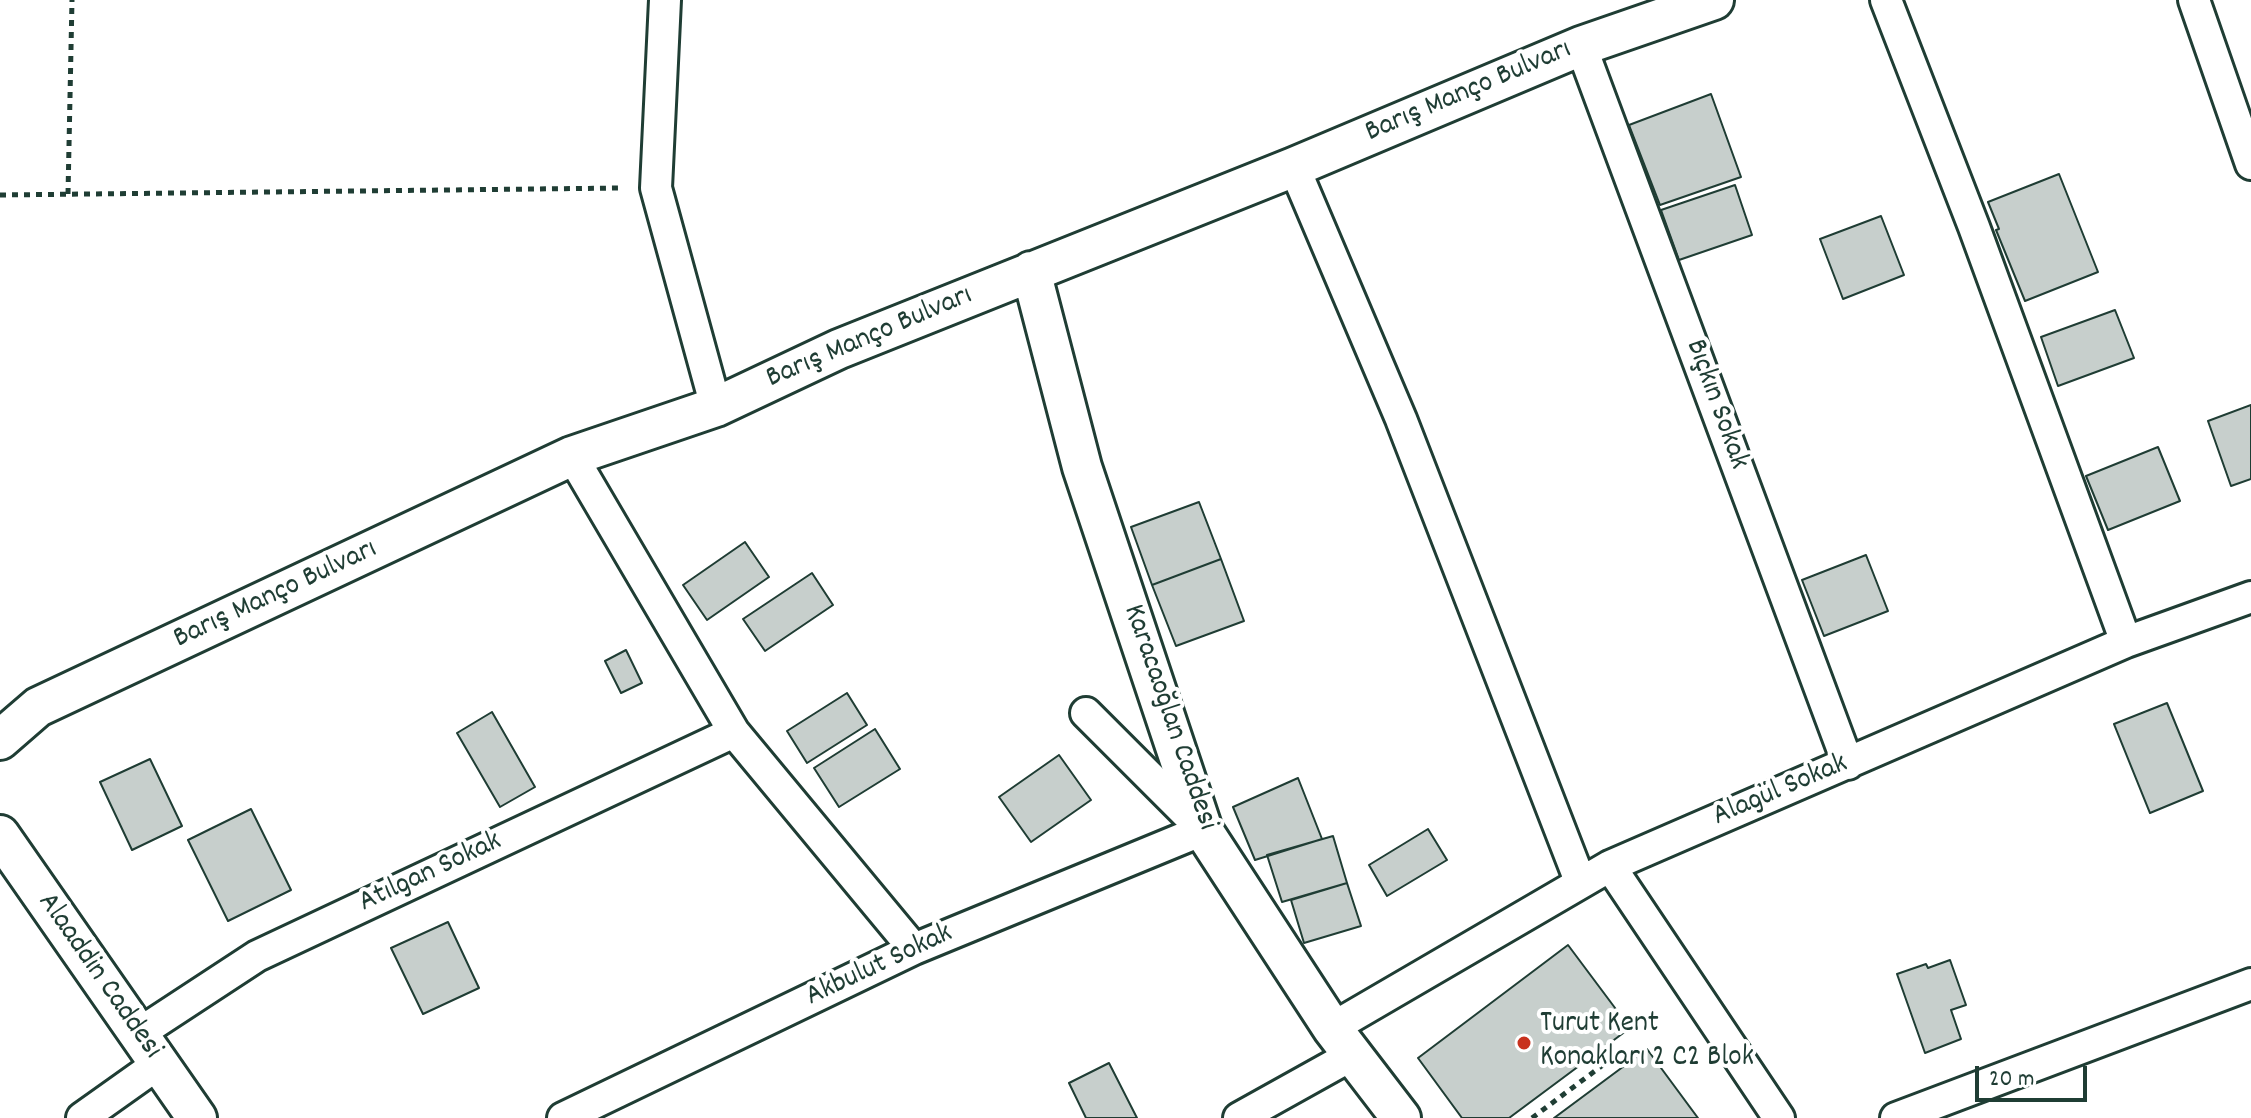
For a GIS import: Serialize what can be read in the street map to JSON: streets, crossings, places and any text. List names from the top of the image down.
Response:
{
  "streets": {
    "street": [
      "Barış Manço Bulvarı",
      "Bıçkın Sokak",
      "Karacaoğlan Caddesi",
      "Alagül Sokak",
      "Atılgan Sokak",
      "Akbulut Sokak",
      "Alaaddin Caddesi"
    ]
  },
  "crossings": [
    ["Barış Manço Bulvarı", "Bıçkın Sokak"],
    ["Barış Manço Bulvarı", "Karacaoğlan Caddesi"],
    ["Bıçkın Sokak", "Alagül Sokak"],
    ["Karacaoğlan Caddesi", "Alagül Sokak"],
    ["Karacaoğlan Caddesi", "Akbulut Sokak"],
    ["Atılgan Sokak", "Alaaddin Caddesi"]
  ],
  "places": ["Turut Kent Konakları 2 C2 Blok"],
  "scale_bar": "20 m"
}
